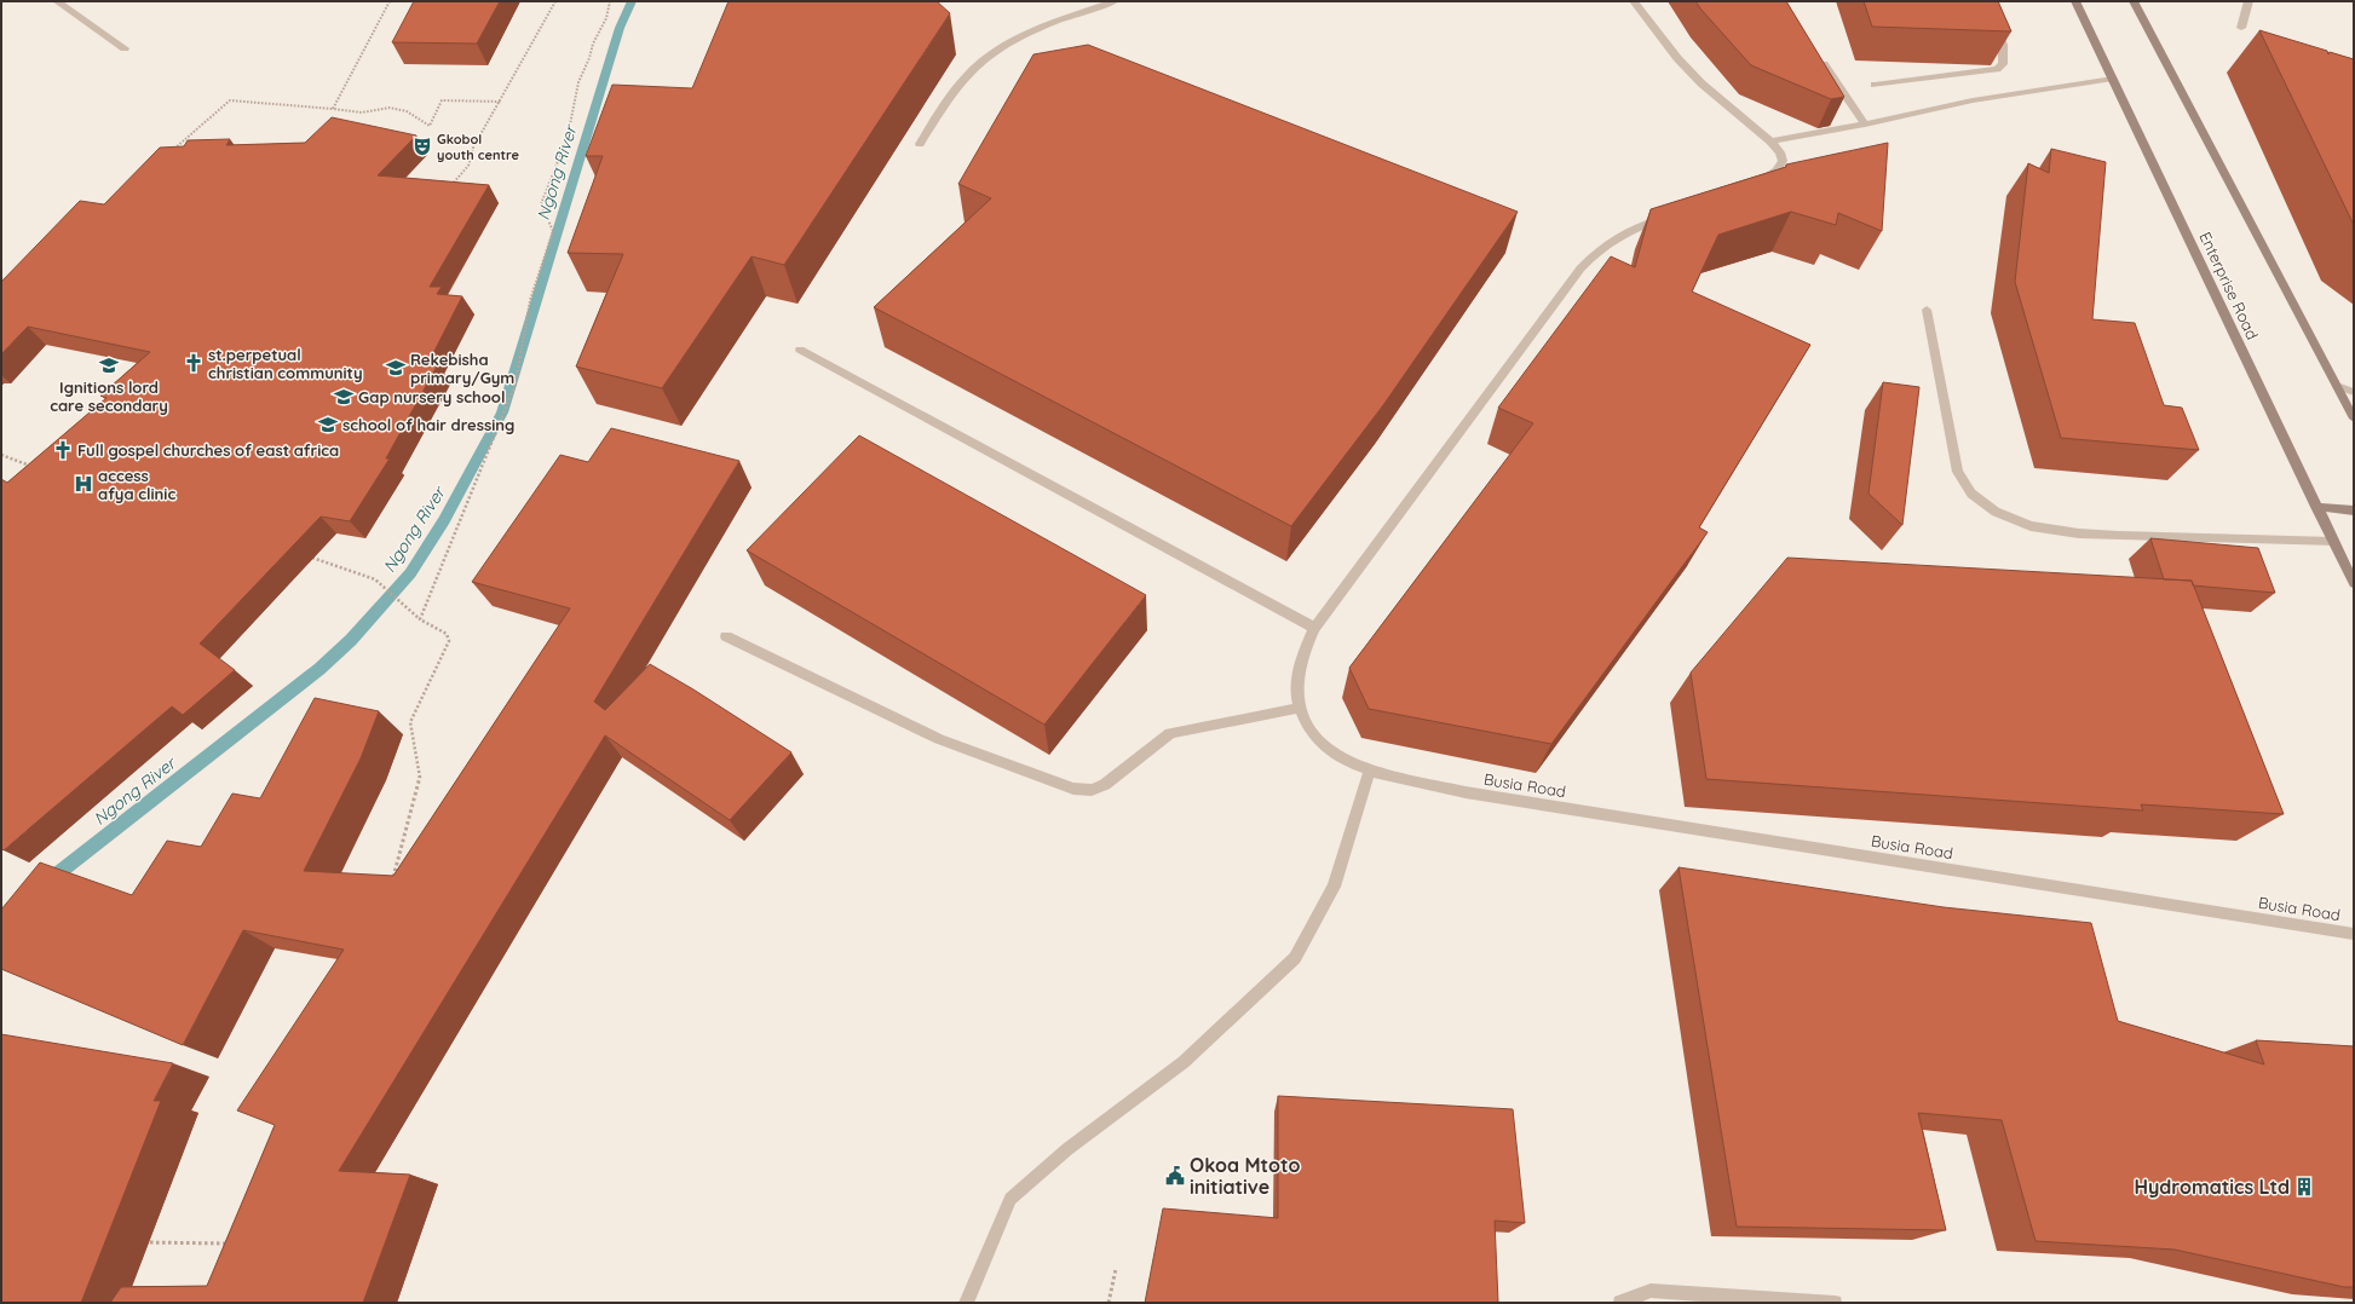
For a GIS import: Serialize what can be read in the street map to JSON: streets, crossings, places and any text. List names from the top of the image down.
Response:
{
  "streets": {
    "main road": ["Enterprise Road"],
    "lane": ["Busia Road"]
  },
  "water": ["Ngong River"],
  "places": {
    "theatre": ["Gkobol youth centre"],
    "church": ["st.perpetual christian community", "Full gospel churches of east africa"],
    "school or university": [
      "Ignitions lord care secondary",
      "Rekebisha primary/Gym",
      "Gap nursery school",
      "school of hair dressing"
    ],
    "hospital": ["access afya clinic"],
    "public building": ["Okoa Mtoto initiative"],
    "building": ["Hydromatics Ltd"]
  }
}
